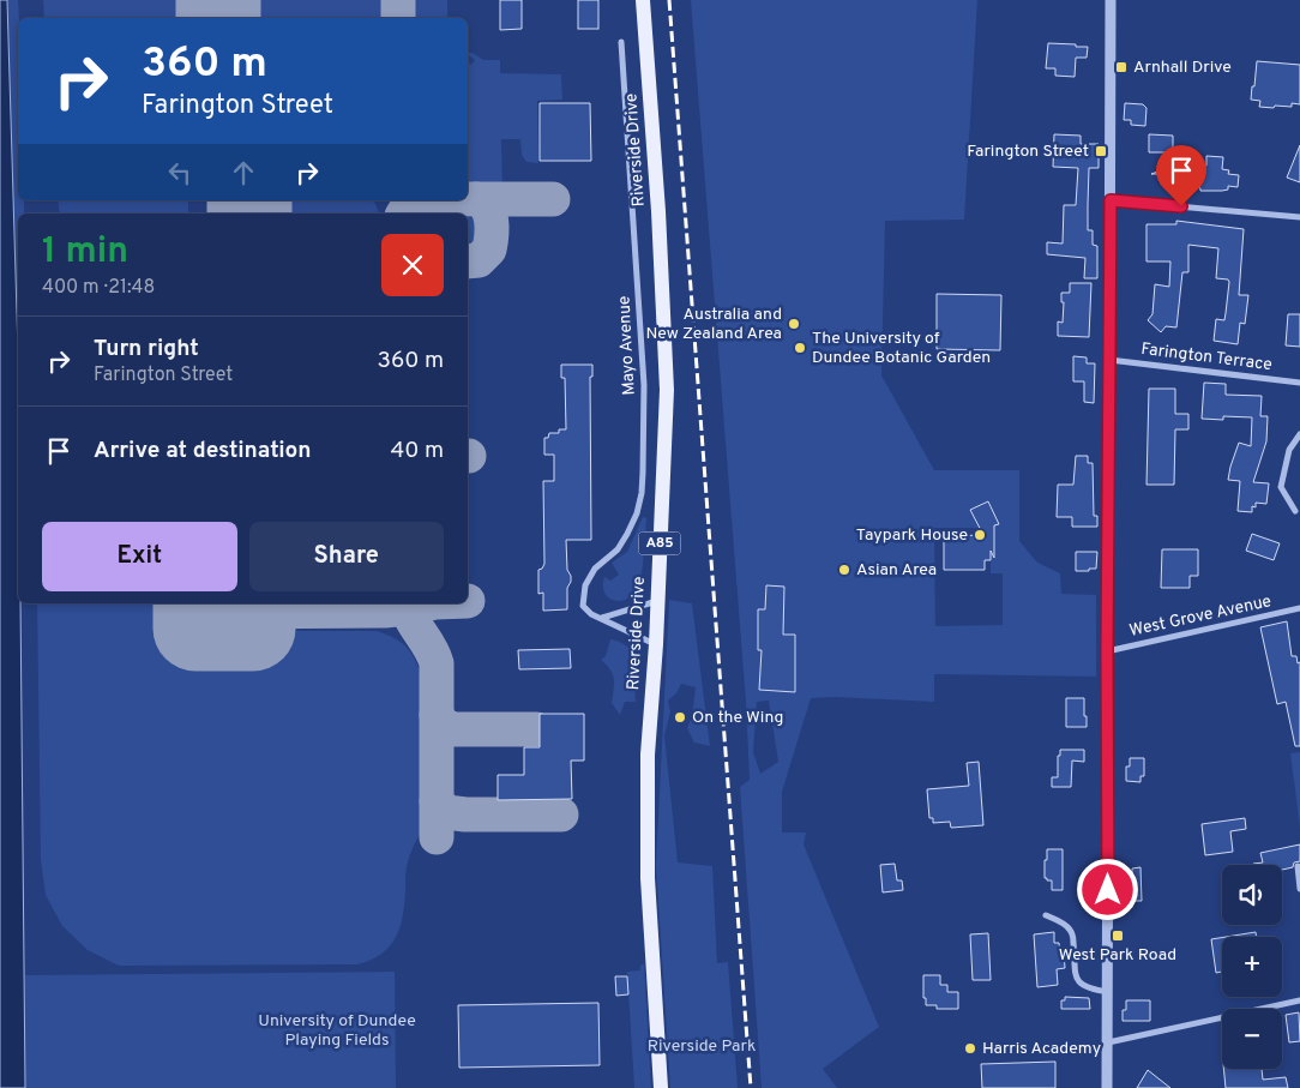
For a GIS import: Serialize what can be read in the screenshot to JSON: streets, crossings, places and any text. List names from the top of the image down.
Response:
{
  "streets": {
    "main road": ["Riverside Drive", "A85"],
    "street": ["Mayo Avenue", "Farington Terrace", "West Grove Avenue"]
  },
  "crossings": [
    ["Riverside Drive", "Mayo Avenue"]
  ],
  "parks": ["University of Dundee Playing Fields", "Riverside Park"],
  "places": {
    "transit": ["Arnhall Drive", "Farington Street", "West Park Road"],
    "other": [
      "Australia and New Zealand Area",
      "The University of Dundee Botanic Garden",
      "Taypark House",
      "Asian Area",
      "On the Wing",
      "Harris Academy"
    ]
  },
  "page": {
    "turn": ["360 m", "Farington Street"],
    "heading": ["1 min", "400 m · 21:48"],
    "list": [
      {
        "name": "Turn right",
        "note": "Farington Street",
        "value": "360 m"
      },
      {
        "name": "Arrive at destination",
        "value": "40 m"
      }
    ],
    "buttons": ["Exit", "Share"],
    "map_buttons": ["+", "−"]
  }
}
